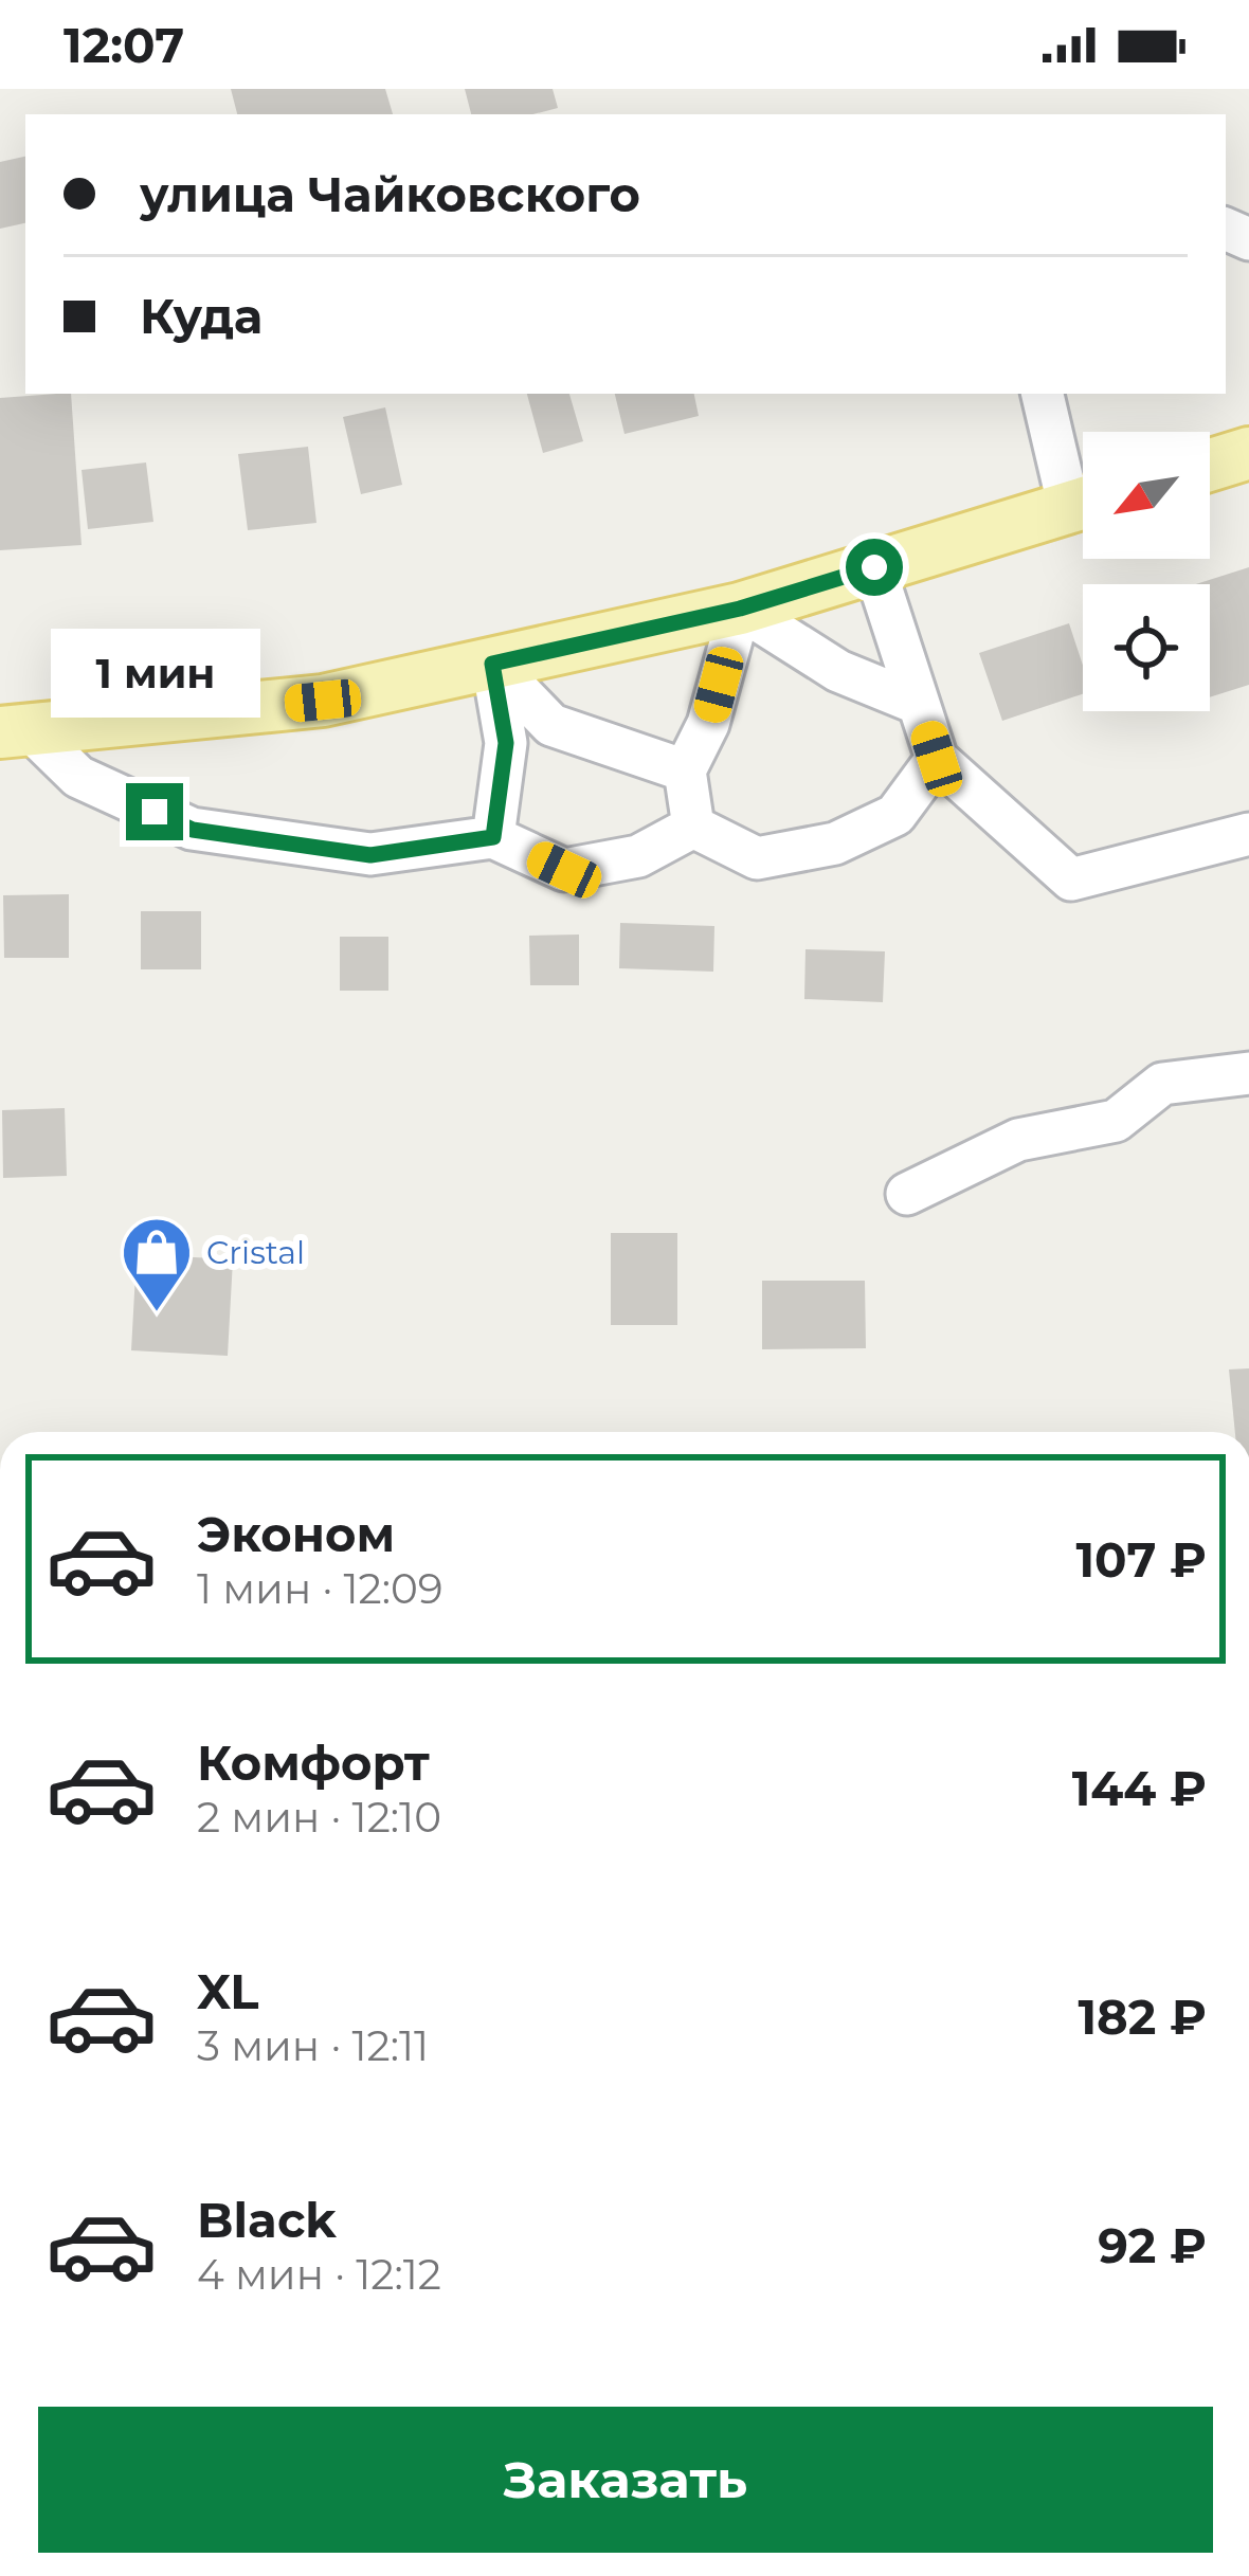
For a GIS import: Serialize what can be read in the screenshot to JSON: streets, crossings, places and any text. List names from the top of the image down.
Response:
{
  "places": {
    "shop": ["Cristal"]
  },
  "north": "bottom left",
  "page": {
    "status": "12:07",
    "banner": ["улица Чайковского", "Куда"],
    "bubble": "1 мин",
    "list": [
      {
        "name": "Эконом",
        "note": "1 мин · 12:09",
        "value": "107 ₽"
      },
      {
        "name": "Комфорт",
        "note": "2 мин · 12:10",
        "value": "144 ₽"
      },
      {
        "name": "XL",
        "note": "3 мин · 12:11",
        "value": "182 ₽"
      },
      {
        "name": "Black",
        "note": "4 мин · 12:12",
        "value": "92 ₽"
      }
    ],
    "buttons": "Заказать"
  }
}
